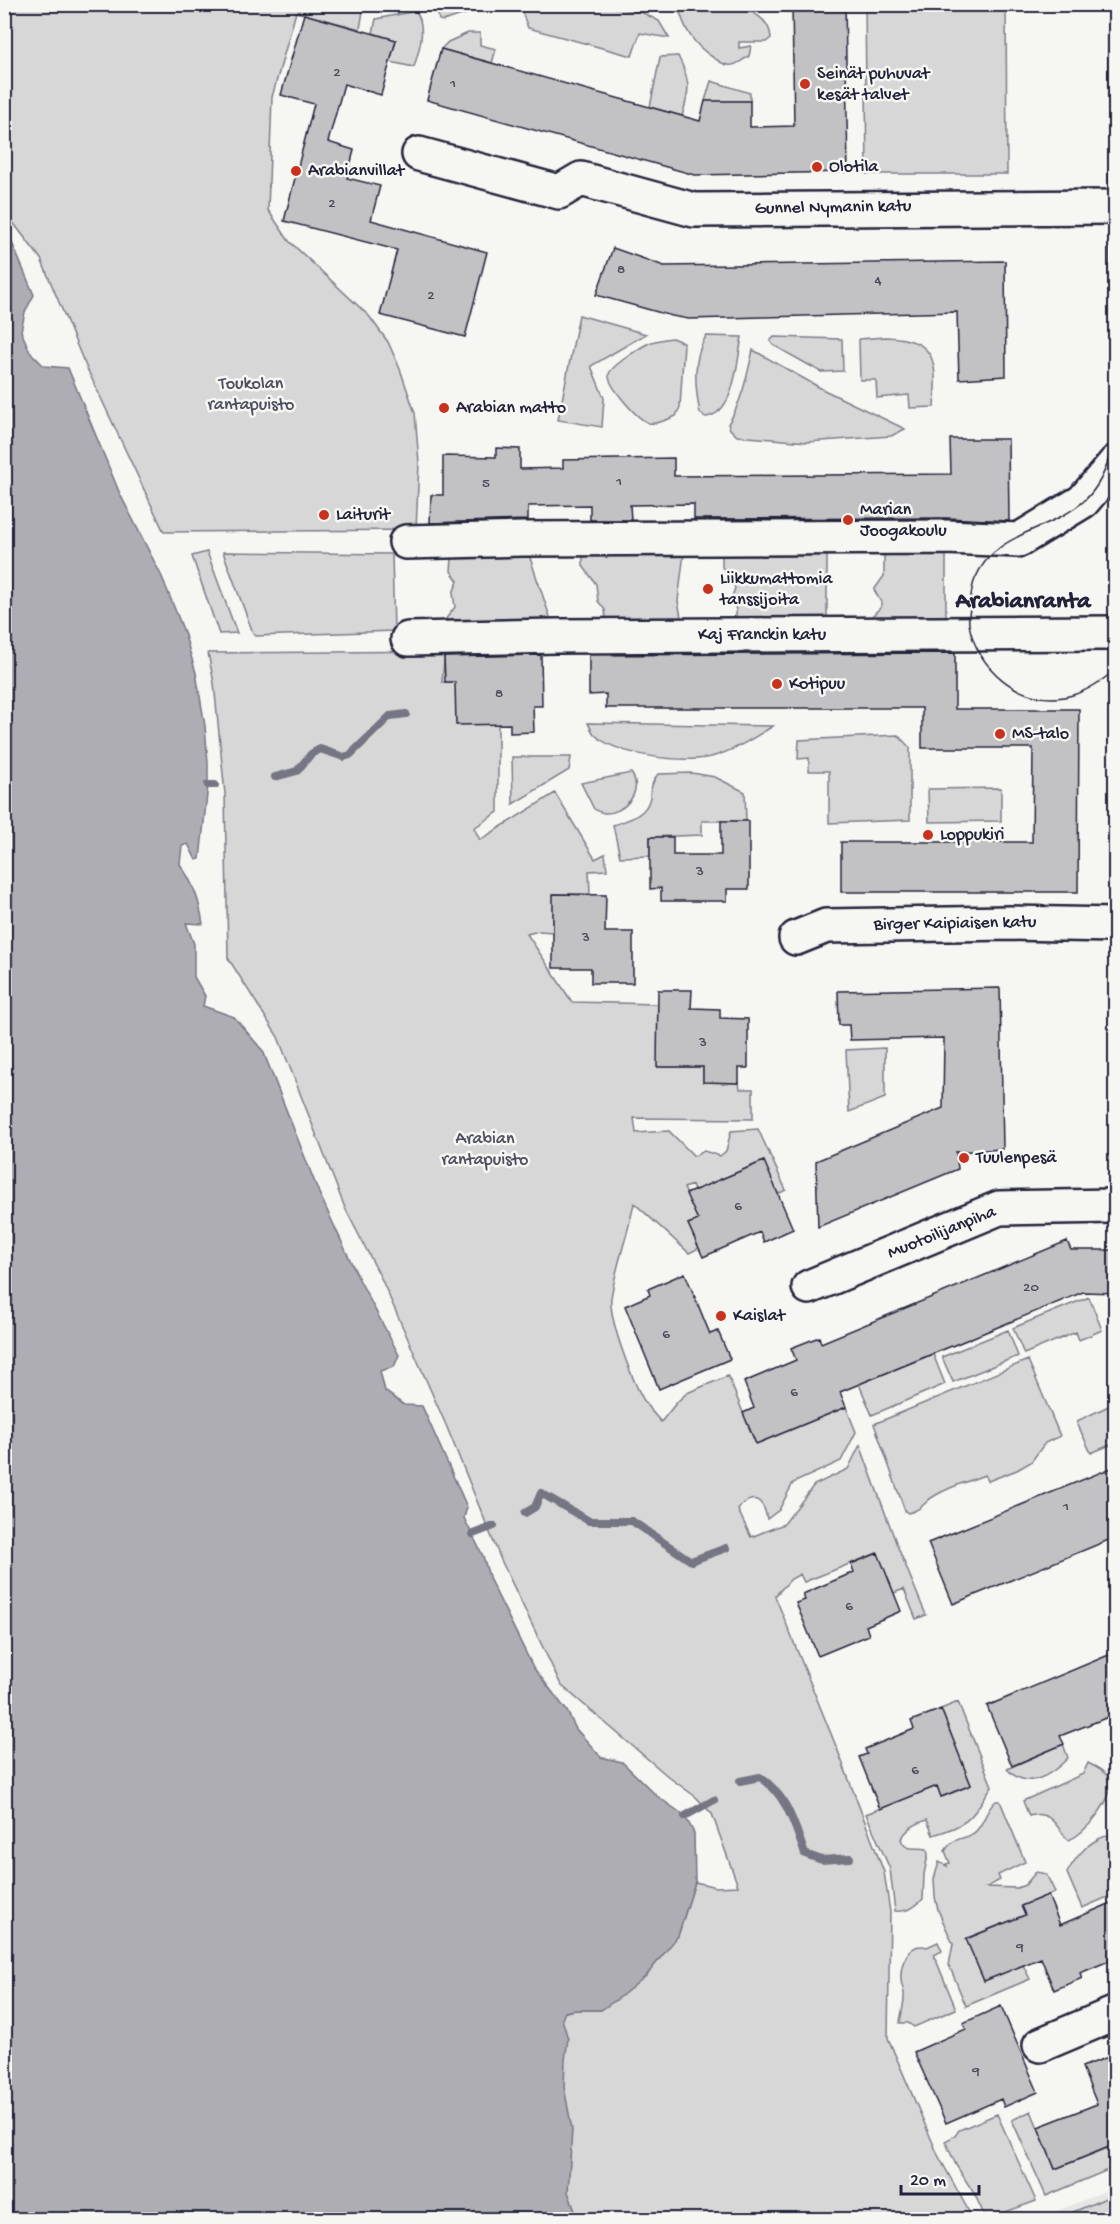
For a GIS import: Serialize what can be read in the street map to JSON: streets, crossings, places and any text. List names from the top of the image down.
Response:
{
  "streets": {
    "street": [
      "Gunnel Nymanin katu",
      "Kaj Franckin katu",
      "Birger Kaipiaisen katu",
      "Muotoilijanpiha"
    ]
  },
  "districts": ["Arabianranta"],
  "parks": ["Toukolan rantapuisto", "Arabian rantapuisto"],
  "places": [
    "Seinät puhuvat kesät talvet",
    "Olotila",
    "Arabianvillat",
    "Arabian matto",
    "Laiturit",
    "Marian Joogakoulu",
    "Liikkumattomia tanssijoita",
    "Kotipuu",
    "MS-talo",
    "Loppukiri",
    "Tuulenpesä",
    "Kaislat"
  ],
  "house_numbers": [
    "2",
    "1",
    "2",
    "8",
    "4",
    "2",
    "1",
    "5",
    "8",
    "3",
    "3",
    "3",
    "6",
    "20",
    "6",
    "6",
    "1",
    "6",
    "6",
    "9",
    "9"
  ],
  "scale_bar": "20 m"
}
